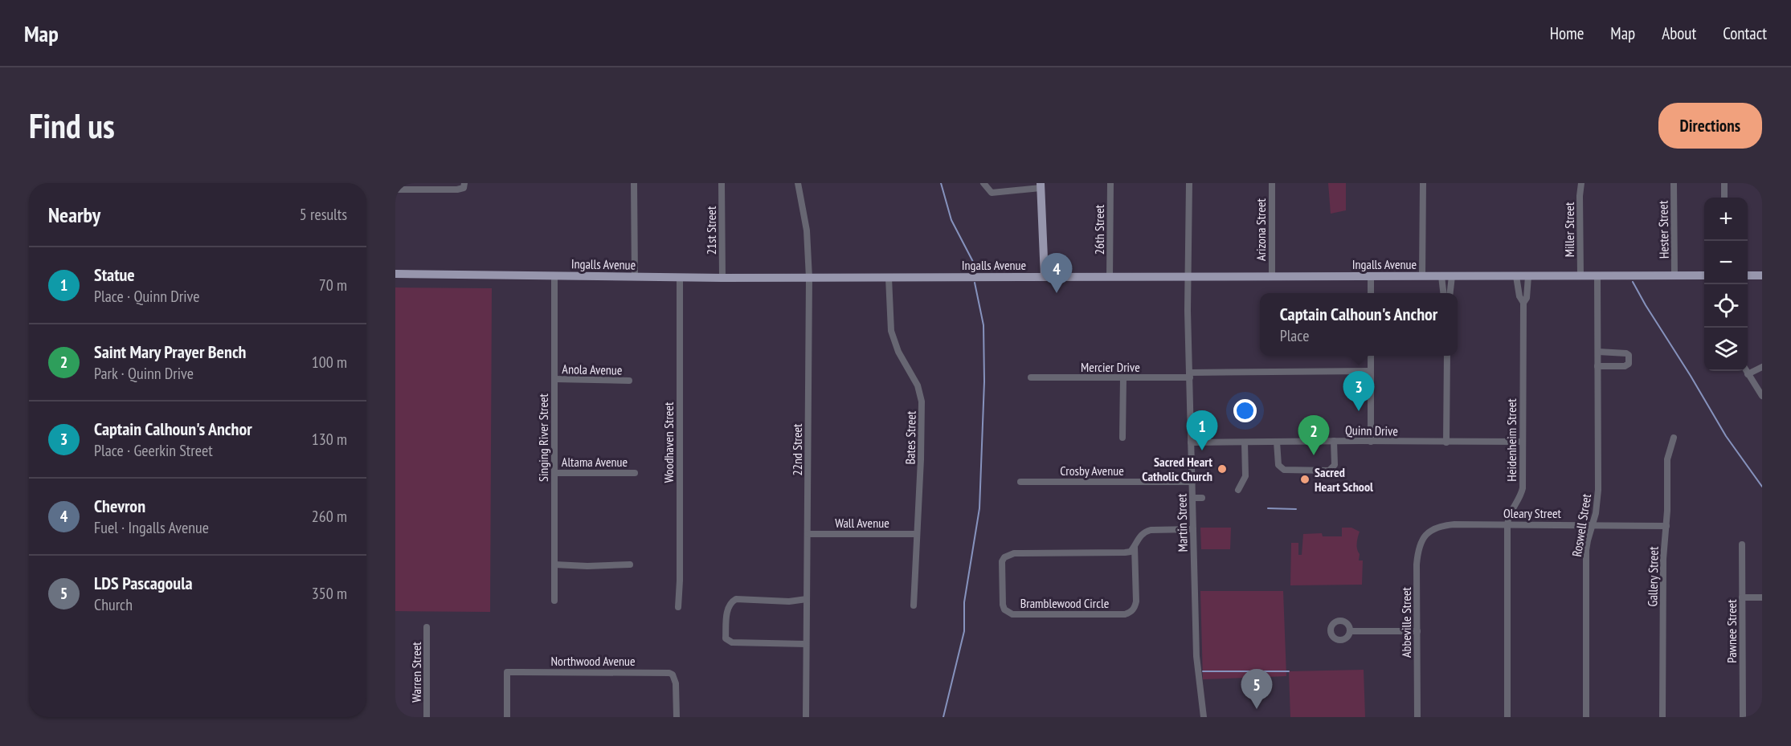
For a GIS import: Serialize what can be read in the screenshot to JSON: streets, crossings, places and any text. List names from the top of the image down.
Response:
{
  "streets": {
    "main road": ["Ingalls Avenue"],
    "street": [
      "26th Street",
      "Arizona Street",
      "Miller Street",
      "Hester Street",
      "21st Street",
      "Mercier Drive",
      "Anola Avenue",
      "Quinn Drive",
      "Singing River Street",
      "Bates Street",
      "Heidenheim Street",
      "Woodhaven Street",
      "22nd Street",
      "Altama Avenue",
      "Crosby Avenue",
      "Oleary Street",
      "Wall Avenue",
      "Martin Street",
      "Roswell Street",
      "Gallery Street",
      "Bramblewood Circle",
      "Abbeville Street",
      "Pawnee Street",
      "Northwood Avenue",
      "Warren Street"
    ]
  },
  "crossings": [
    ["26th Street", "Ingalls Avenue"],
    ["Arizona Street", "Ingalls Avenue"],
    ["Miller Street", "Ingalls Avenue"],
    ["Hester Street", "Ingalls Avenue"],
    ["21st Street", "Ingalls Avenue"],
    ["Ingalls Avenue", "Singing River Street"],
    ["Ingalls Avenue", "Bates Street"],
    ["Ingalls Avenue", "Heidenheim Street"],
    ["Ingalls Avenue", "Woodhaven Street"],
    ["Ingalls Avenue", "22nd Street"],
    ["Ingalls Avenue", "Martin Street"],
    ["Ingalls Avenue", "Roswell Street"],
    ["Mercier Drive", "Martin Street"],
    ["Anola Avenue", "Singing River Street"],
    ["Quinn Drive", "Heidenheim Street"],
    ["Quinn Drive", "Martin Street"],
    ["Singing River Street", "Altama Avenue"],
    ["Bates Street", "Wall Avenue"],
    ["Heidenheim Street", "Oleary Street"],
    ["22nd Street", "Wall Avenue"],
    ["Crosby Avenue", "Martin Street"],
    ["Oleary Street", "Roswell Street"],
    ["Oleary Street", "Gallery Street"],
    ["Oleary Street", "Abbeville Street"]
  ],
  "places": ["Sacred Heart Catholic Church", "Sacred Heart School"],
  "page": {
    "header": "Map",
    "nav": [
      "Home",
      "Map",
      "About",
      "Contact"
    ],
    "buttons": "Directions",
    "title": "Find us",
    "heading": ["Nearby", "5 results"],
    "map_buttons": ["+", "−"],
    "list": [
      {
        "mark": "1",
        "name": "Statue",
        "note": "Place · Quinn Drive",
        "value": "70 m"
      },
      {
        "mark": "2",
        "name": "Saint Mary Prayer Bench",
        "note": "Park · Quinn Drive",
        "value": "100 m"
      },
      {
        "mark": "3",
        "name": "Captain Calhoun's Anchor",
        "note": "Place · Geerkin Street",
        "value": "130 m"
      },
      {
        "mark": "4",
        "name": "Chevron",
        "note": "Fuel · Ingalls Avenue",
        "value": "260 m"
      },
      {
        "mark": "5",
        "name": "LDS Pascagoula",
        "note": "Church",
        "value": "350 m"
      }
    ],
    "pins": [
      "4",
      "3",
      "1",
      "2",
      "5"
    ],
    "popup": ["Captain Calhoun's Anchor", "Place"]
  }
}
